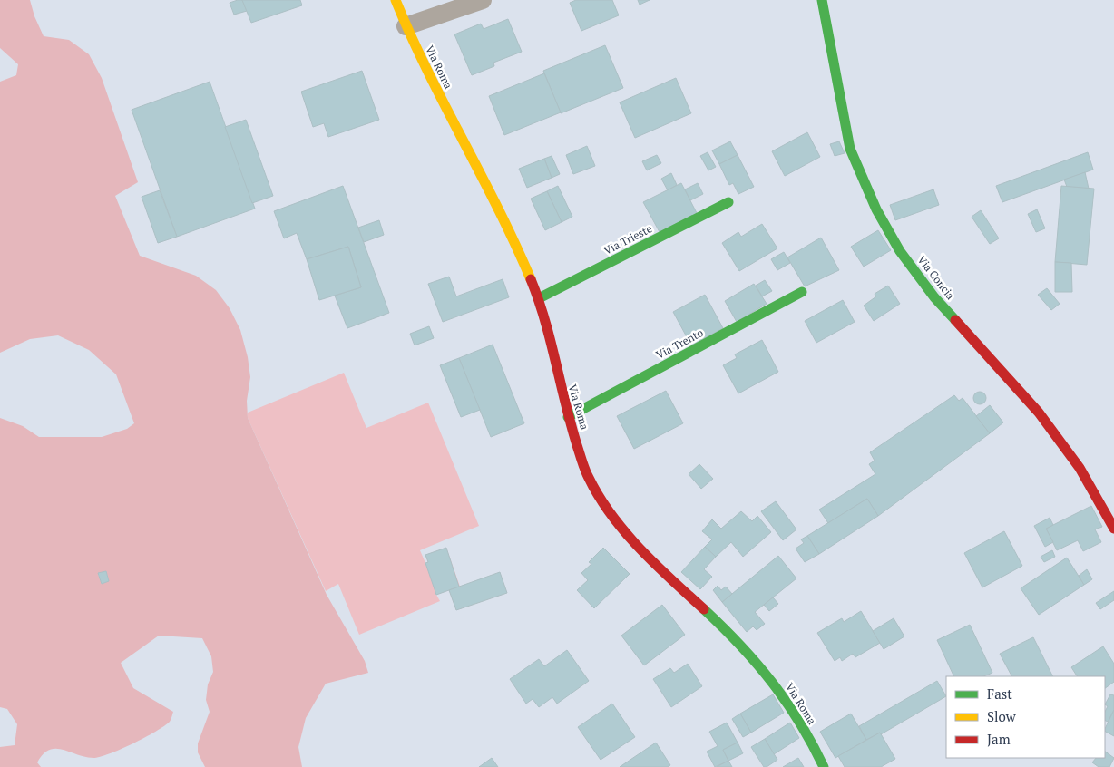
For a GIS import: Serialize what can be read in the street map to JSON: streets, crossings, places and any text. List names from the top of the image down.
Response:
{
  "streets": {
    "street": [
      "Via Roma",
      "Via Trieste",
      "Via Concia",
      "Via Trento"
    ]
  },
  "crossings": [
    ["Via Roma", "Via Trieste"],
    ["Via Roma", "Via Trento"]
  ],
  "legend": ["Fast", "Slow", "Jam"]
}
